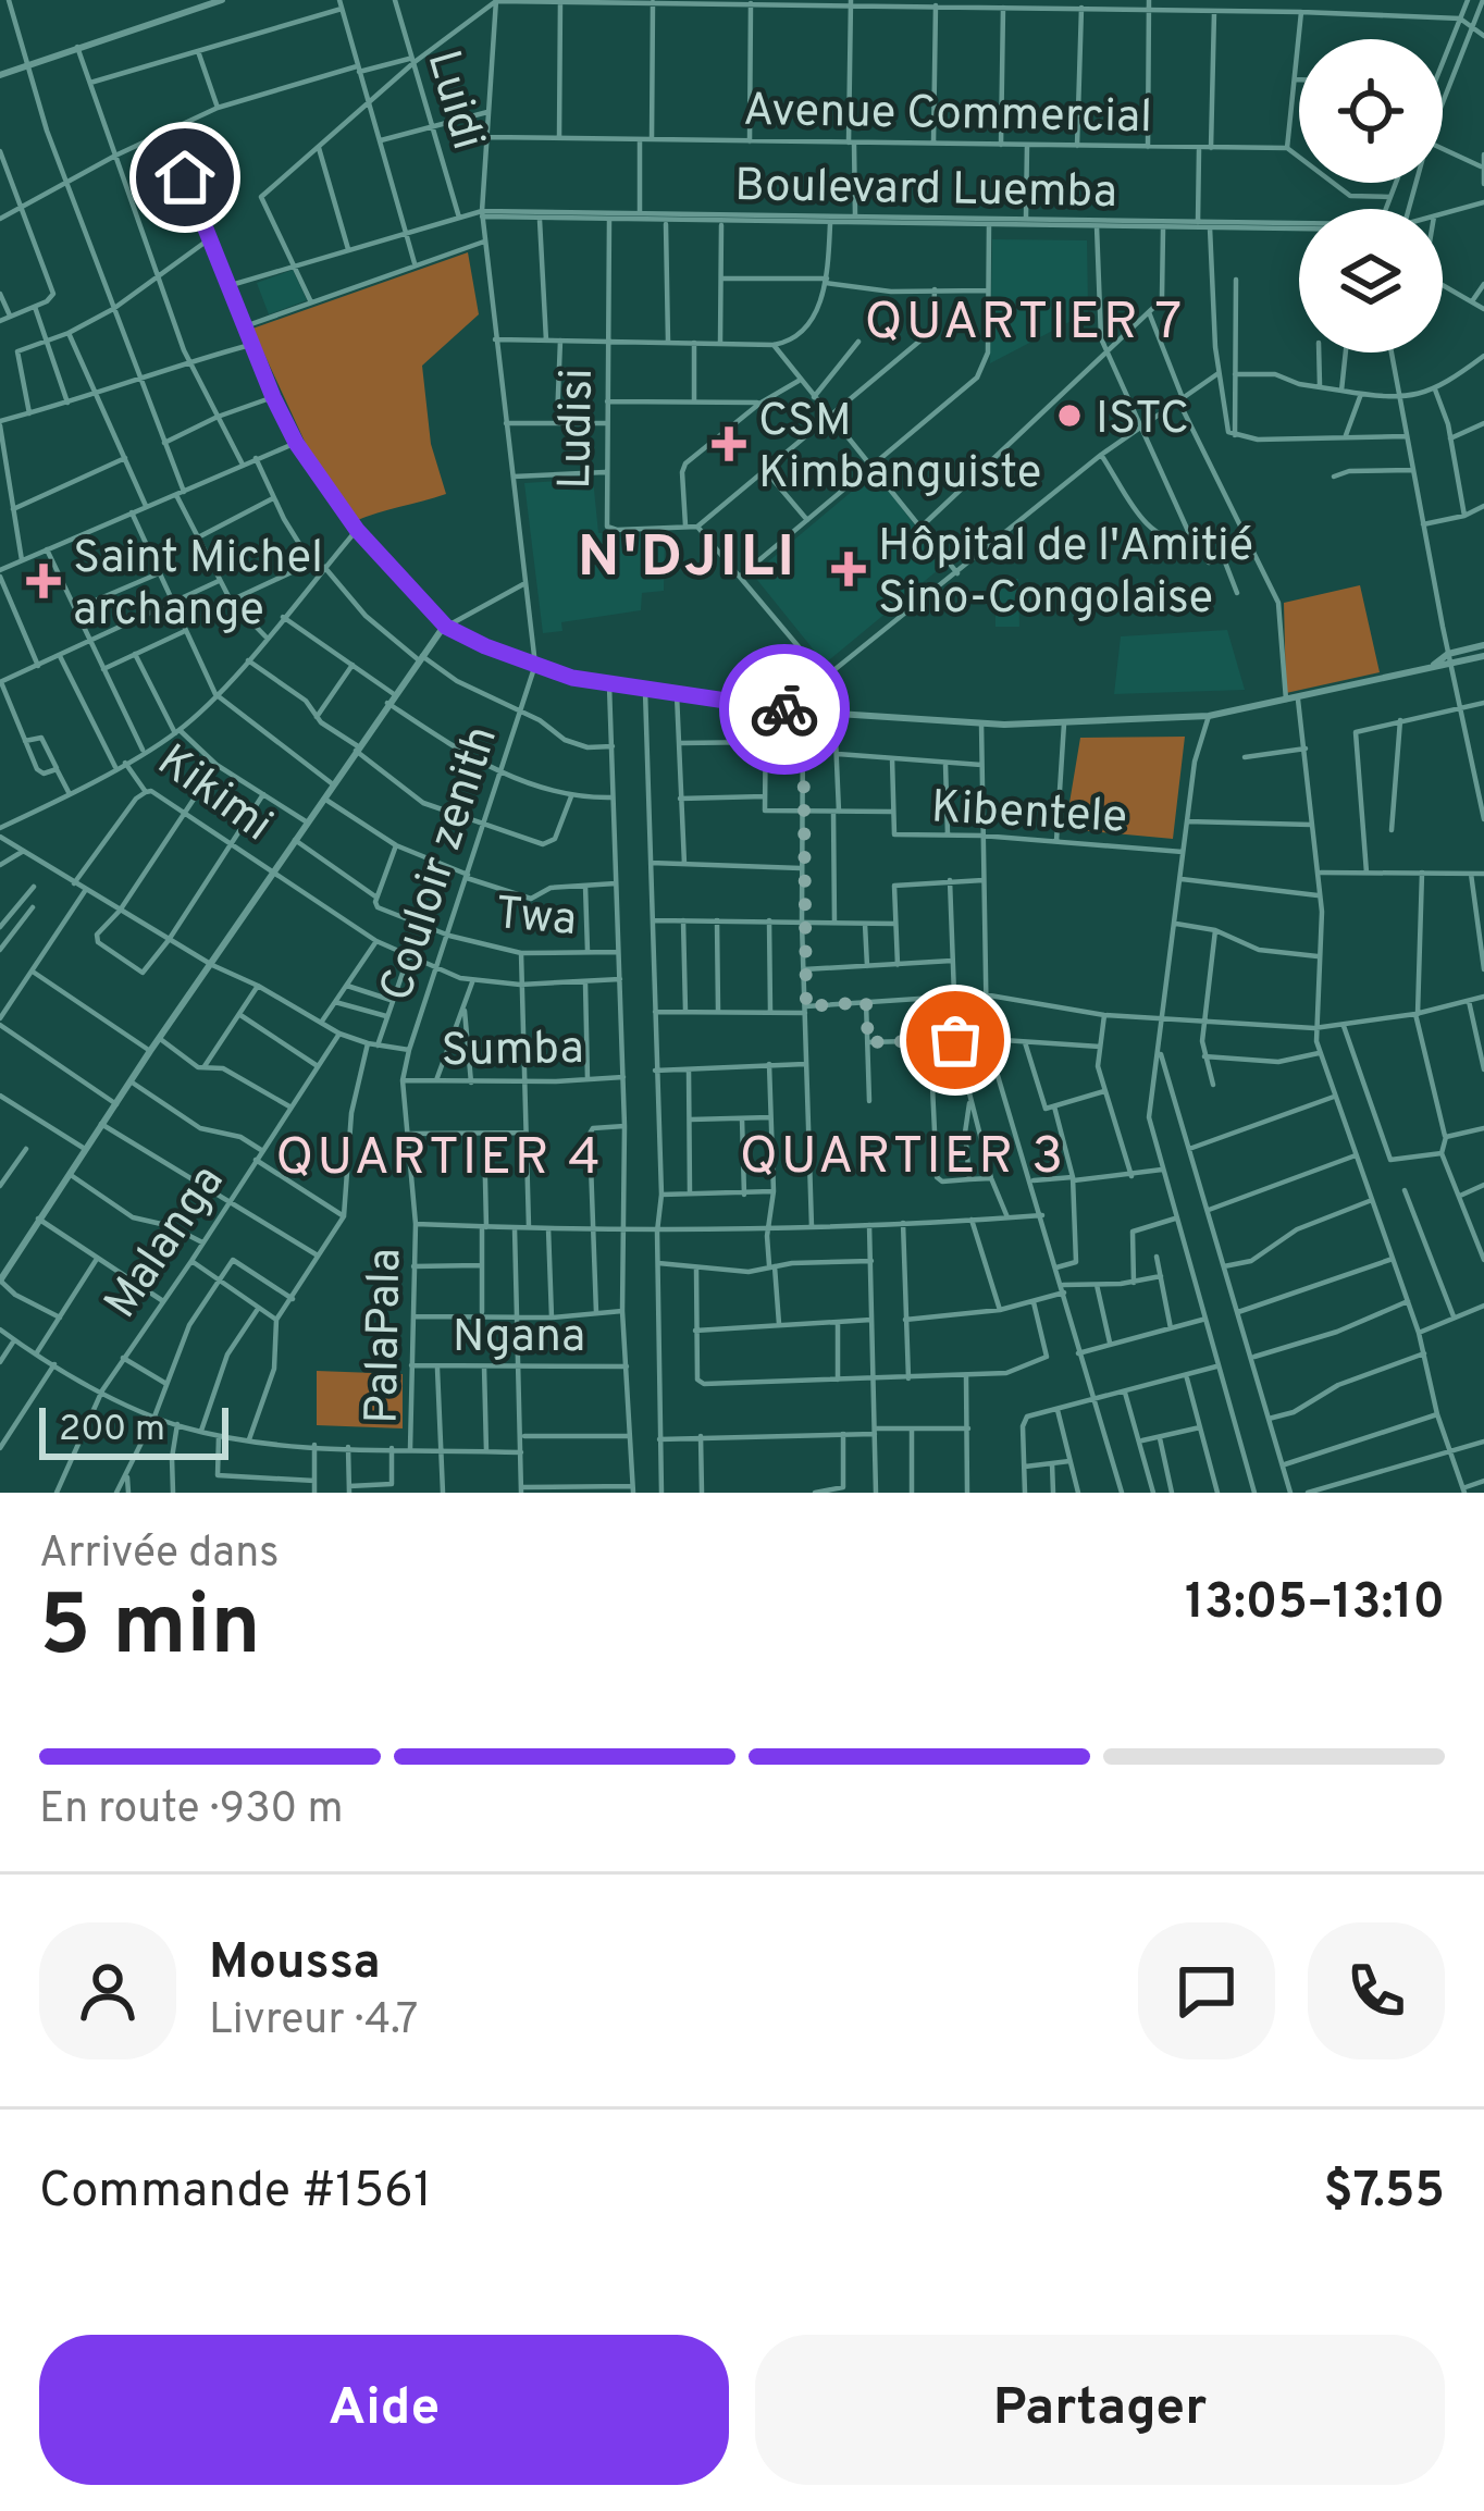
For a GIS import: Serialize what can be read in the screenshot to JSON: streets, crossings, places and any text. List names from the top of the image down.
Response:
{
  "streets": {
    "street": [
      "Luidi",
      "Avenue Commercial",
      "Boulevard Luemba",
      "Ludisi",
      "Kikimi",
      "Kibentele",
      "Couloir zenith",
      "Twa",
      "Sumba",
      "Malanga",
      "Ngana",
      "PalaPala"
    ]
  },
  "crossings": [
    ["Luidi", "Boulevard Luemba"],
    ["Boulevard Luemba", "Ludisi"],
    ["Kikimi", "Couloir zenith"],
    ["Couloir zenith", "Twa"],
    ["Couloir zenith", "Sumba"],
    ["Couloir zenith", "PalaPala"],
    ["Ngana", "PalaPala"]
  ],
  "districts": [
    "QUARTIER 7",
    "N'DJILI",
    "QUARTIER 3",
    "QUARTIER 4"
  ],
  "places": {
    "other": ["ISTC"],
    "health": ["CSM Kimbanguiste", "Hôpital de l'Amitié Sino-Congolaise", "Saint Michel archange"]
  },
  "scale_bar": "200 m",
  "page": {
    "scale": "200 m",
    "heading": ["5 min", "Arrivée dans", "13:05–13:10"],
    "panel": [
      "Moussa",
      "Livreur · 4.7",
      "Commande #1561",
      "$7.55"
    ],
    "bar": "En route · 930 m",
    "buttons": ["Aide", "Partager"]
  }
}
